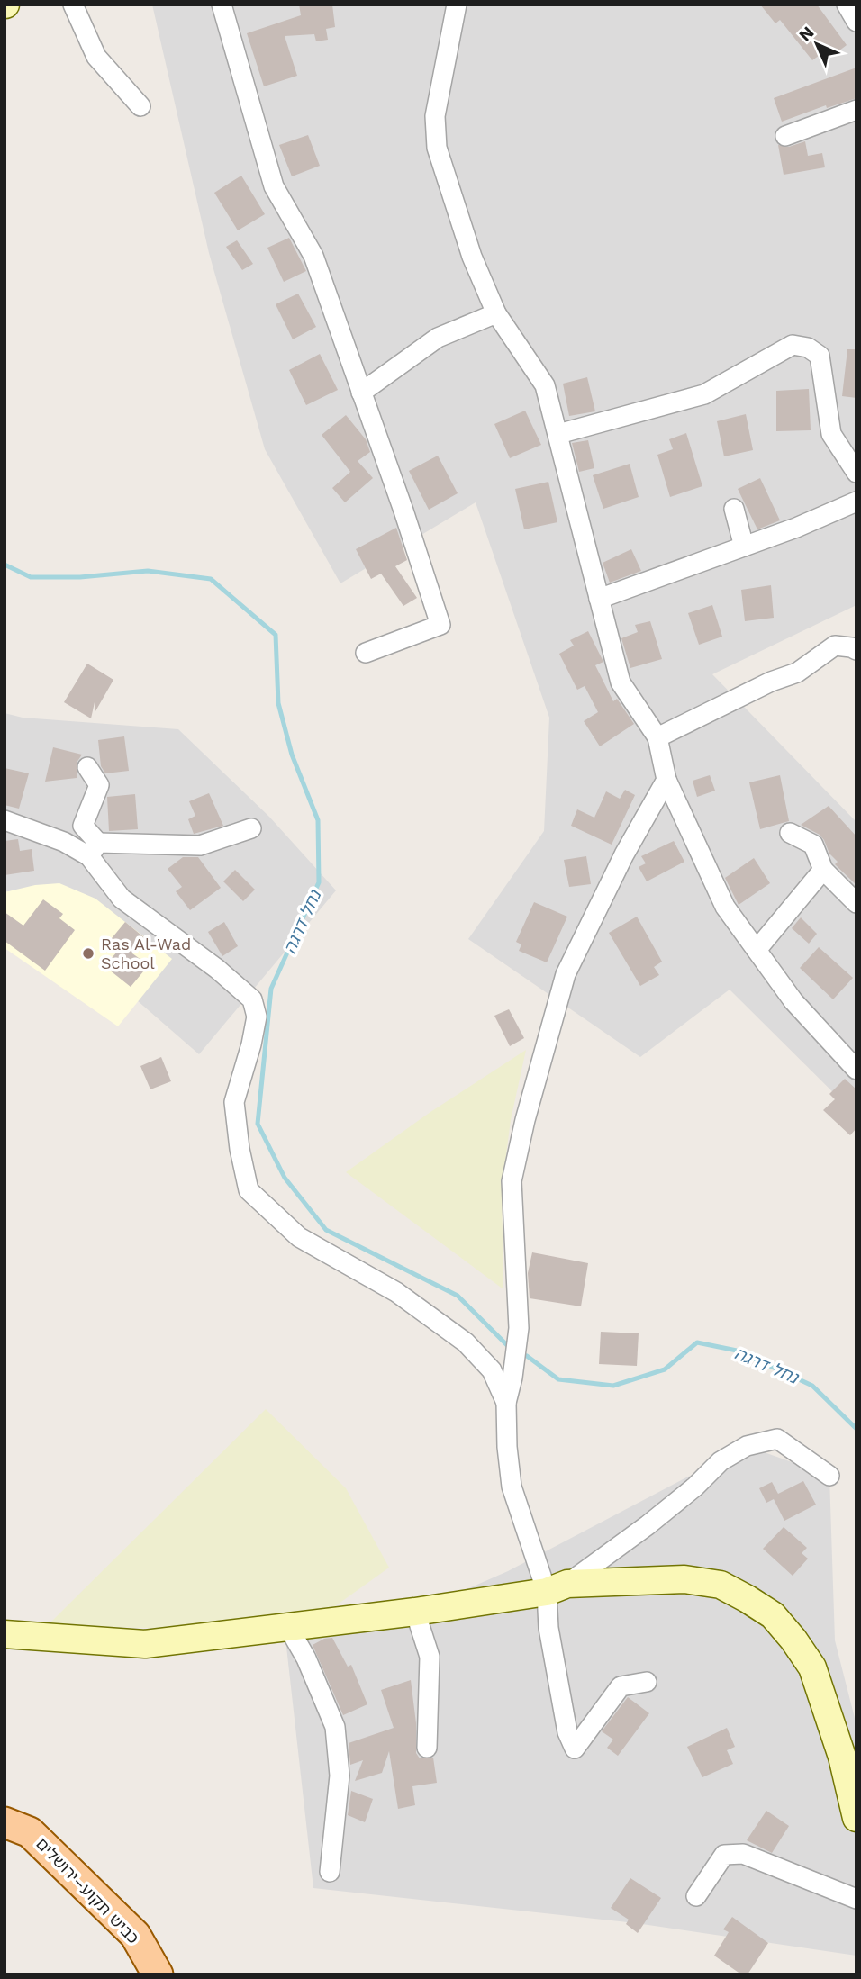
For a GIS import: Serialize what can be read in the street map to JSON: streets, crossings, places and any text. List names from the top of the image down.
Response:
{
  "streets": {
    "main road": ["כביש תקוע–ירושלים"]
  },
  "water": ["נחל דרגה"],
  "places": ["Ras Al-Wad School"],
  "north": "top left"
}
